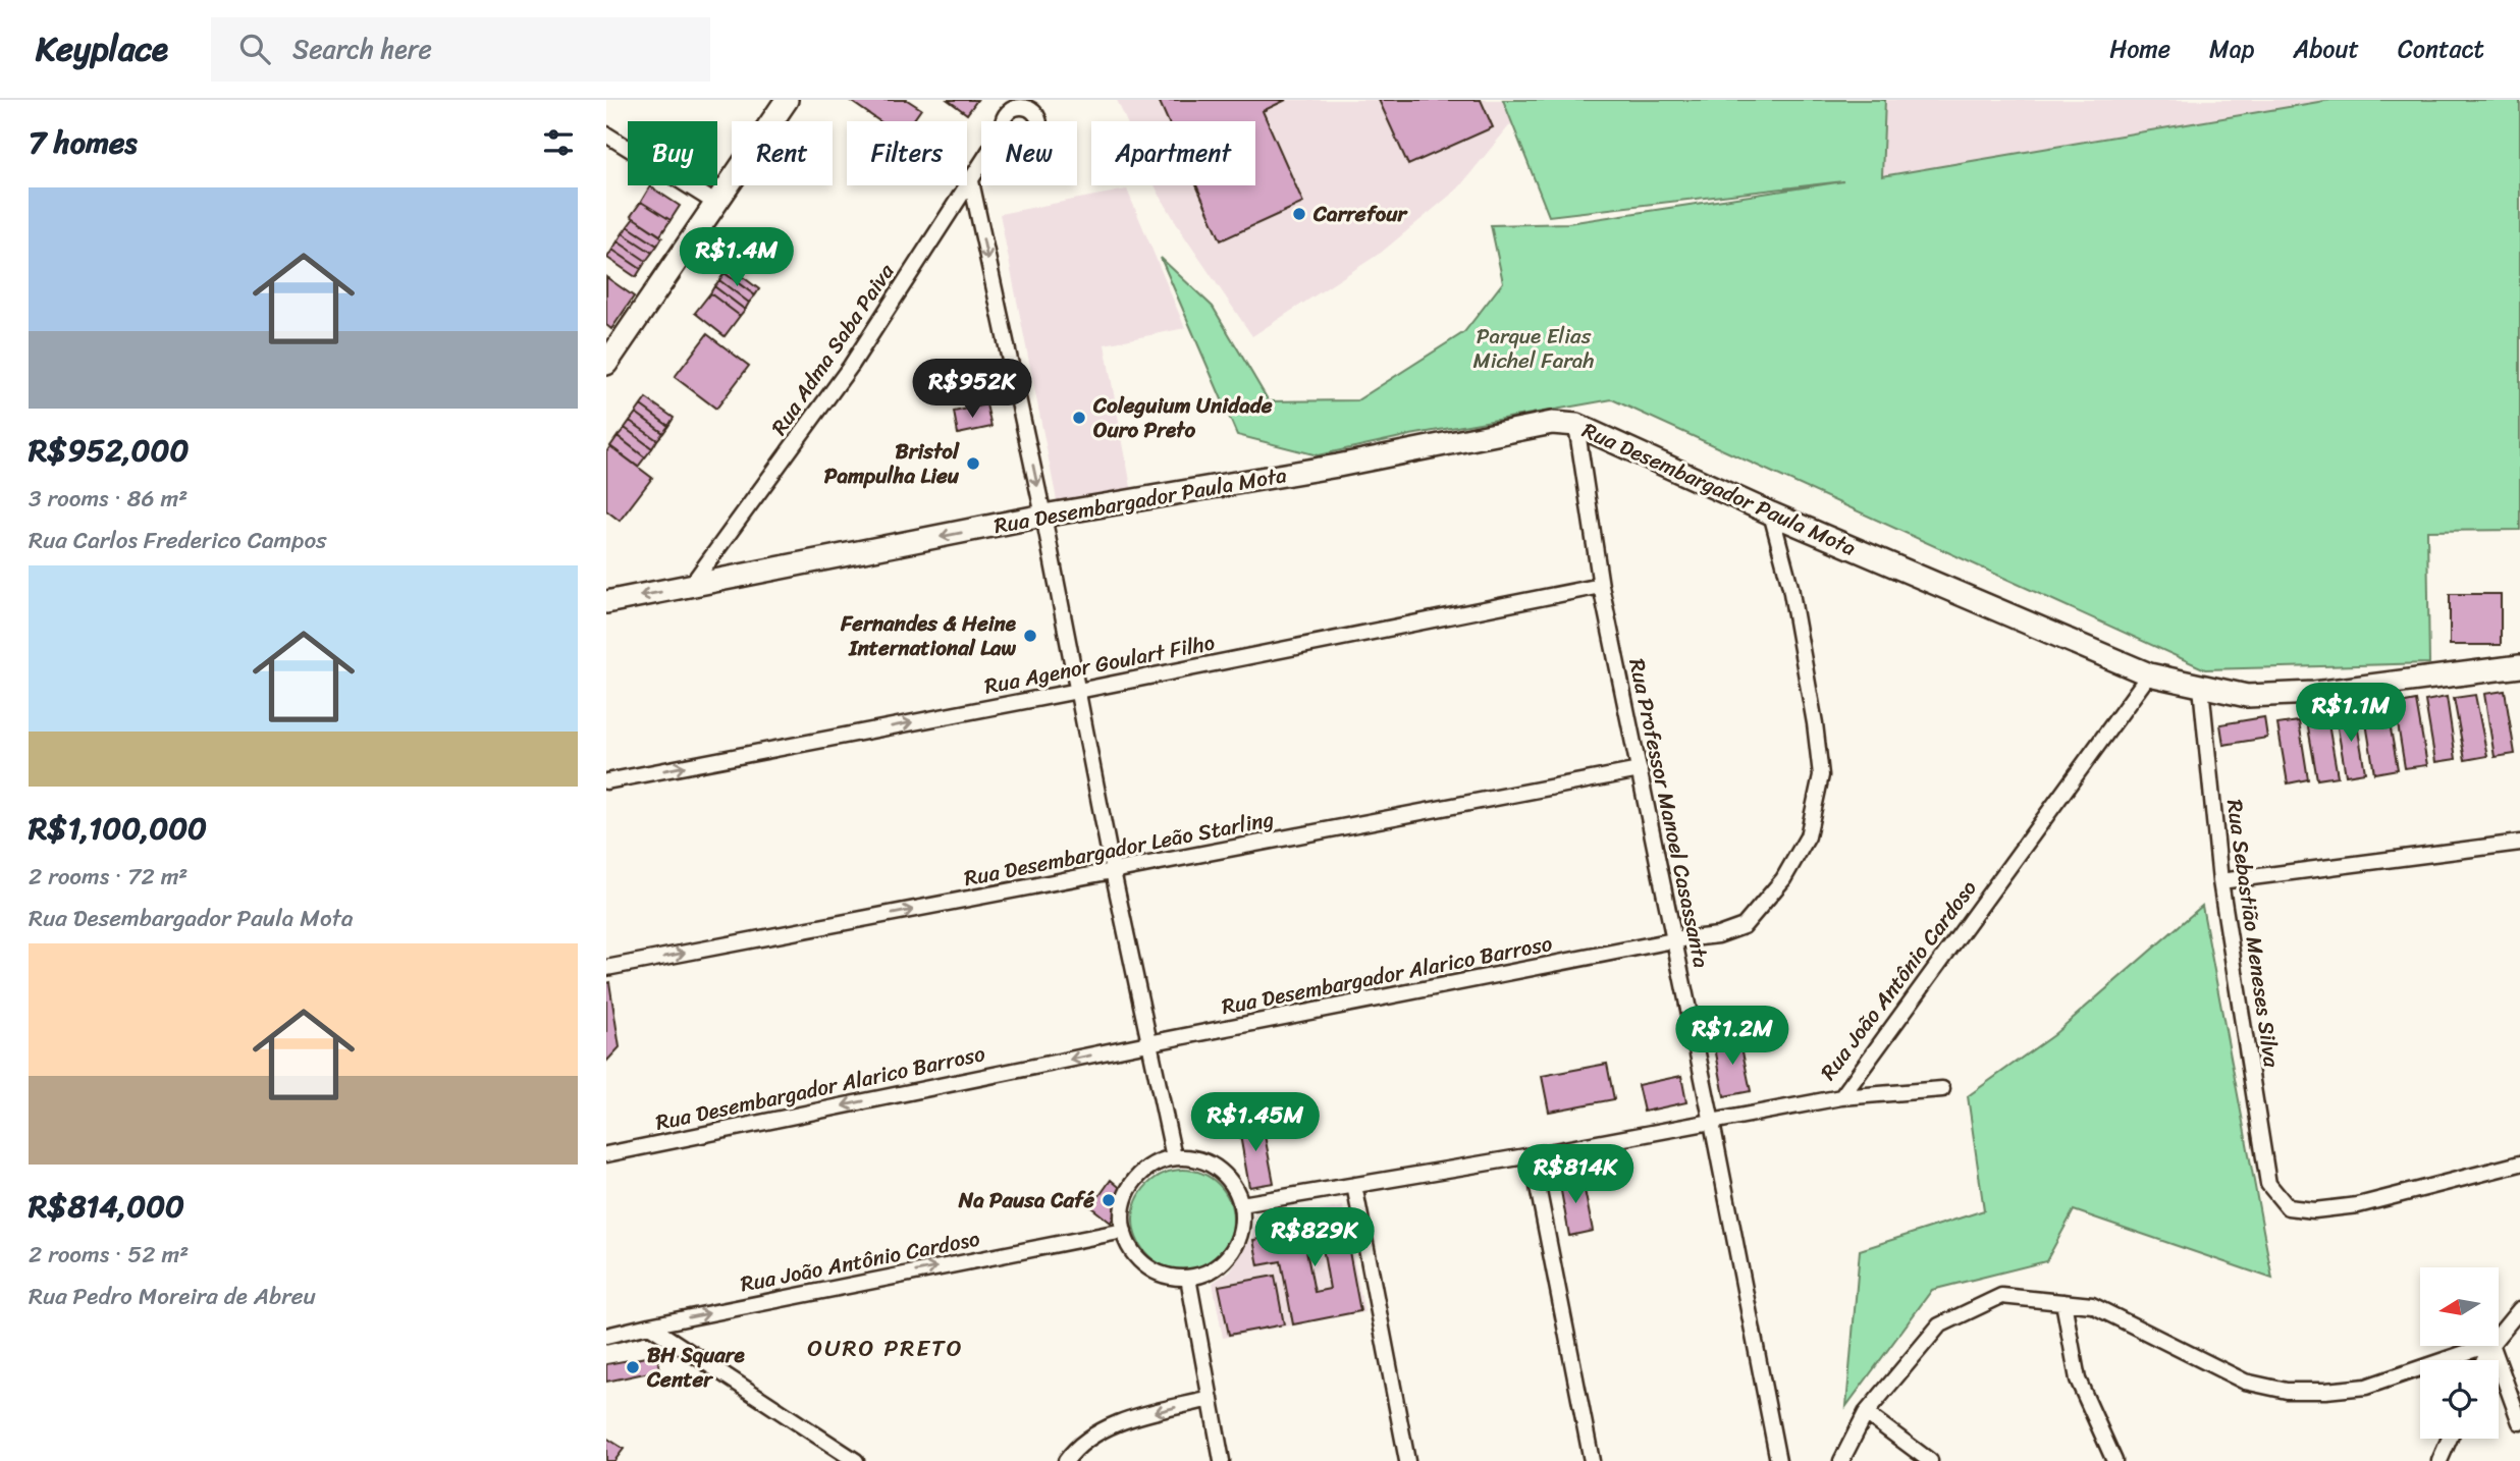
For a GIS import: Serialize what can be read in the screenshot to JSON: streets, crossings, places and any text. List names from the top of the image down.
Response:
{
  "streets": {
    "street": [
      "Rua Adma Saba Paiva",
      "Rua Desembargador Paula Mota",
      "Rua Agenor Goulart Filho",
      "Rua Professor Manoel Casassanta",
      "Rua Desembargador Leão Starling",
      "Rua Sebastião Meneses Silva",
      "Rua Desembargador Alarico Barroso",
      "Rua João Antônio Cardoso"
    ]
  },
  "crossings": [
    ["Rua Adma Saba Paiva", "Rua Desembargador Paula Mota"],
    ["Rua Desembargador Paula Mota", "Rua Professor Manoel Casassanta"],
    ["Rua Desembargador Paula Mota", "Rua Sebastião Meneses Silva"],
    ["Rua Desembargador Paula Mota", "Rua Desembargador Alarico Barroso"],
    ["Rua Desembargador Paula Mota", "Rua João Antônio Cardoso"],
    ["Rua Agenor Goulart Filho", "Rua Professor Manoel Casassanta"],
    ["Rua Professor Manoel Casassanta", "Rua Desembargador Leão Starling"],
    ["Rua Professor Manoel Casassanta", "Rua Desembargador Alarico Barroso"],
    ["Rua Professor Manoel Casassanta", "Rua João Antônio Cardoso"]
  ],
  "one_way": ["Rua Agenor Goulart Filho", "Rua Desembargador Leão Starling"],
  "districts": ["OURO PRETO"],
  "parks": ["Parque Elias Michel Farah"],
  "places": [
    "Carrefour",
    "Coleguium Unidade Ouro Preto",
    "Bristol Pampulha Lieu",
    "Fernandes & Heine International Law",
    "Na Pausa Café",
    "BH Square Center"
  ],
  "north": "left",
  "page": {
    "header": "Keyplace",
    "search": "Search here",
    "nav": [
      "Home",
      "Map",
      "About",
      "Contact"
    ],
    "heading": "7 homes",
    "chip": [
      "Buy",
      "Rent",
      "Filters",
      "New",
      "Apartment"
    ],
    "list": [
      {
        "name": "R$952,000",
        "note": "3 rooms · 86 m² · Rua Carlos Frederico Campos"
      },
      {
        "name": "R$1,100,000",
        "note": "2 rooms · 72 m² · Rua Desembargador Paula Mota"
      },
      {
        "name": "R$814,000",
        "note": "2 rooms · 52 m² · Rua Pedro Moreira de Abreu"
      }
    ],
    "price": [
      "R$1.4M",
      "R$952K",
      "R$1.1M",
      "R$1.2M",
      "R$1.45M",
      "R$814K",
      "R$829K"
    ]
  }
}
